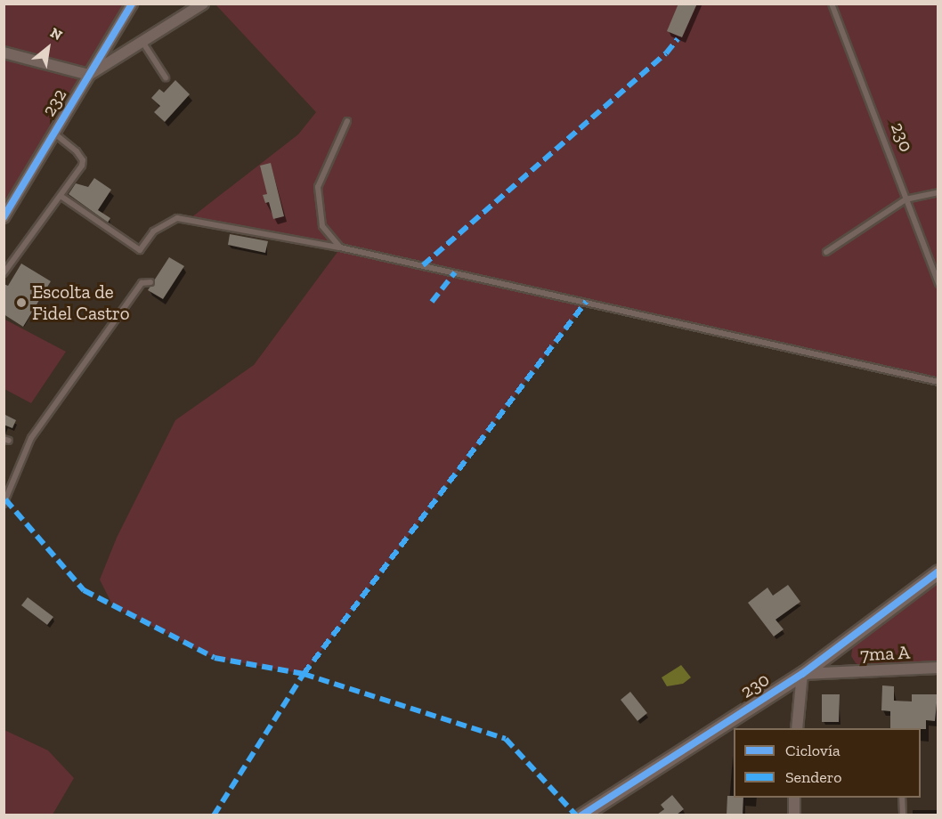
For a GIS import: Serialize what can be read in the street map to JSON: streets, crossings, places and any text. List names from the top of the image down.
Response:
{
  "streets": {
    "street": ["232", "230", "7ma A"]
  },
  "crossings": [
    ["230", "7ma A"]
  ],
  "places": ["Escolta de Fidel Castro"],
  "legend": ["Ciclovía", "Sendero"],
  "north": "top right"
}
